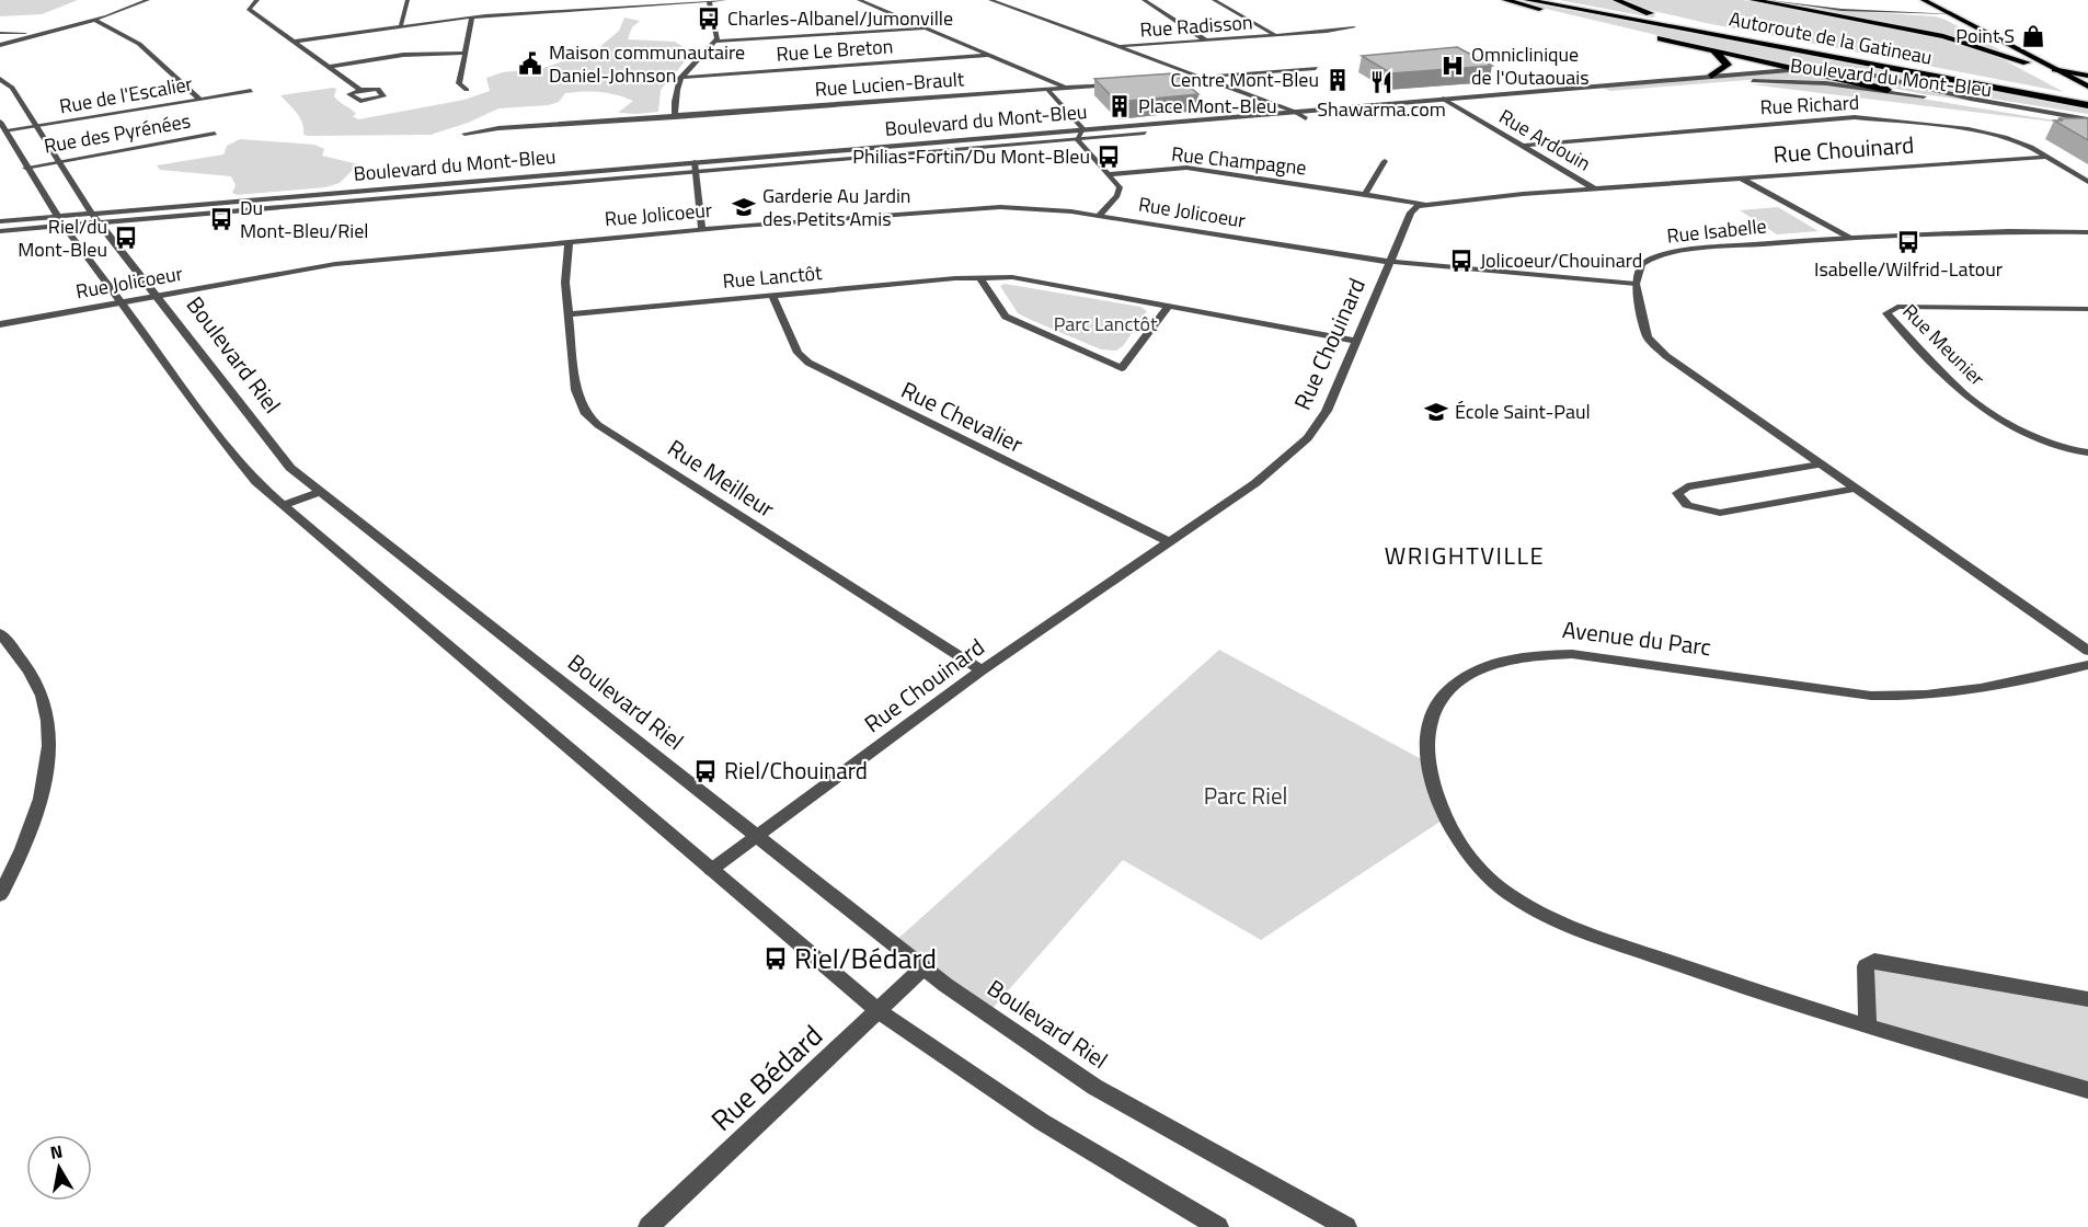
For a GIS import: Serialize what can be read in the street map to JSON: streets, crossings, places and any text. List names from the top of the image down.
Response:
{
  "streets": {
    "highway": ["Autoroute de la Gatineau"],
    "street": [
      "Rue Radisson",
      "Rue Le Breton",
      "Boulevard du Mont-Bleu",
      "Rue Lucien-Brault",
      "Rue de l'Escalier",
      "Rue Richard",
      "Rue des Pyrénées",
      "Rue Ardouin",
      "Rue Chouinard",
      "Rue Champagne",
      "Rue Jolicoeur",
      "Rue Isabelle",
      "Rue Lanctôt",
      "Rue Meunier",
      "Boulevard Riel",
      "Rue Chevalier",
      "Rue Meilleur",
      "Avenue du Parc",
      "Rue Bédard"
    ]
  },
  "crossings": [
    ["Boulevard du Mont-Bleu", "Rue Ardouin"],
    ["Boulevard du Mont-Bleu", "Boulevard Riel"],
    ["Rue de l'Escalier", "Boulevard Riel"],
    ["Rue Richard", "Rue Ardouin"],
    ["Rue Richard", "Rue Chouinard"],
    ["Rue des Pyrénées", "Boulevard Riel"],
    ["Rue Ardouin", "Rue Chouinard"],
    ["Rue Chouinard", "Rue Champagne"],
    ["Rue Chouinard", "Rue Jolicoeur"],
    ["Rue Chouinard", "Rue Lanctôt"],
    ["Rue Chouinard", "Boulevard Riel"],
    ["Rue Chouinard", "Rue Chevalier"],
    ["Rue Chouinard", "Rue Meilleur"],
    ["Rue Jolicoeur", "Rue Isabelle"],
    ["Rue Jolicoeur", "Boulevard Riel"],
    ["Rue Jolicoeur", "Rue Meilleur"],
    ["Rue Lanctôt", "Rue Chevalier"],
    ["Rue Lanctôt", "Rue Meilleur"],
    ["Boulevard Riel", "Rue Bédard"]
  ],
  "districts": ["WRIGHTVILLE"],
  "parks": ["Parc Lanctôt", "Parc Riel"],
  "places": {
    "bus stop": [
      "Charles-Albanel/Jumonville",
      "Philias-Fortin/Du Mont-Bleu",
      "Du Mont-Bleu/Riel",
      "Riel/du Mont-Bleu",
      "Isabelle/Wilfrid-Latour",
      "Jolicoeur/Chouinard",
      "Riel/Chouinard",
      "Riel/Bédard"
    ],
    "shop": ["Point S"],
    "public building": ["Maison communautaire Daniel-Johnson"],
    "hospital": ["Omniclinique de l'Outaouais"],
    "building": ["Centre Mont-Bleu", "Place Mont-Bleu"],
    "restaurant": ["Shawarma.com"],
    "school or university": ["Garderie Au Jardin des Petits Amis", "École Saint-Paul"]
  },
  "north": "top"
}
